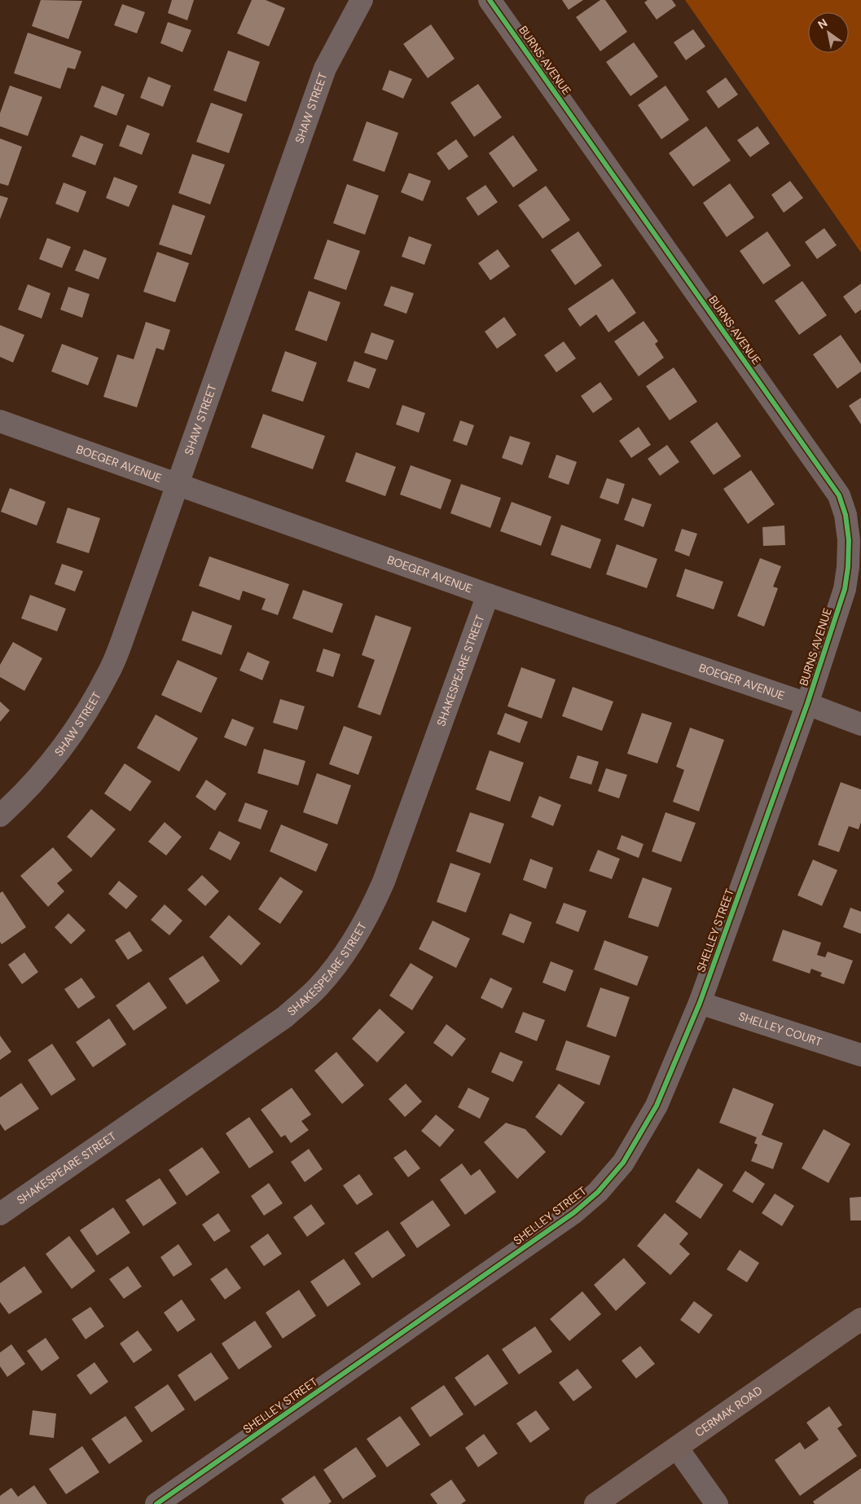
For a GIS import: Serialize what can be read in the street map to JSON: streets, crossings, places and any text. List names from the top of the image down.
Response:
{
  "streets": {
    "main road": ["CERMAK ROAD"],
    "street": [
      "BURNS AVENUE",
      "SHAW STREET",
      "BOEGER AVENUE",
      "SHAKESPEARE STREET",
      "SHELLEY STREET",
      "SHELLEY COURT"
    ]
  },
  "crossings": [
    ["BURNS AVENUE", "BOEGER AVENUE"],
    ["BURNS AVENUE", "SHELLEY STREET"],
    ["SHAW STREET", "BOEGER AVENUE"],
    ["BOEGER AVENUE", "SHAKESPEARE STREET"],
    ["BOEGER AVENUE", "SHELLEY STREET"],
    ["SHELLEY STREET", "SHELLEY COURT"]
  ],
  "north": "top left"
}
